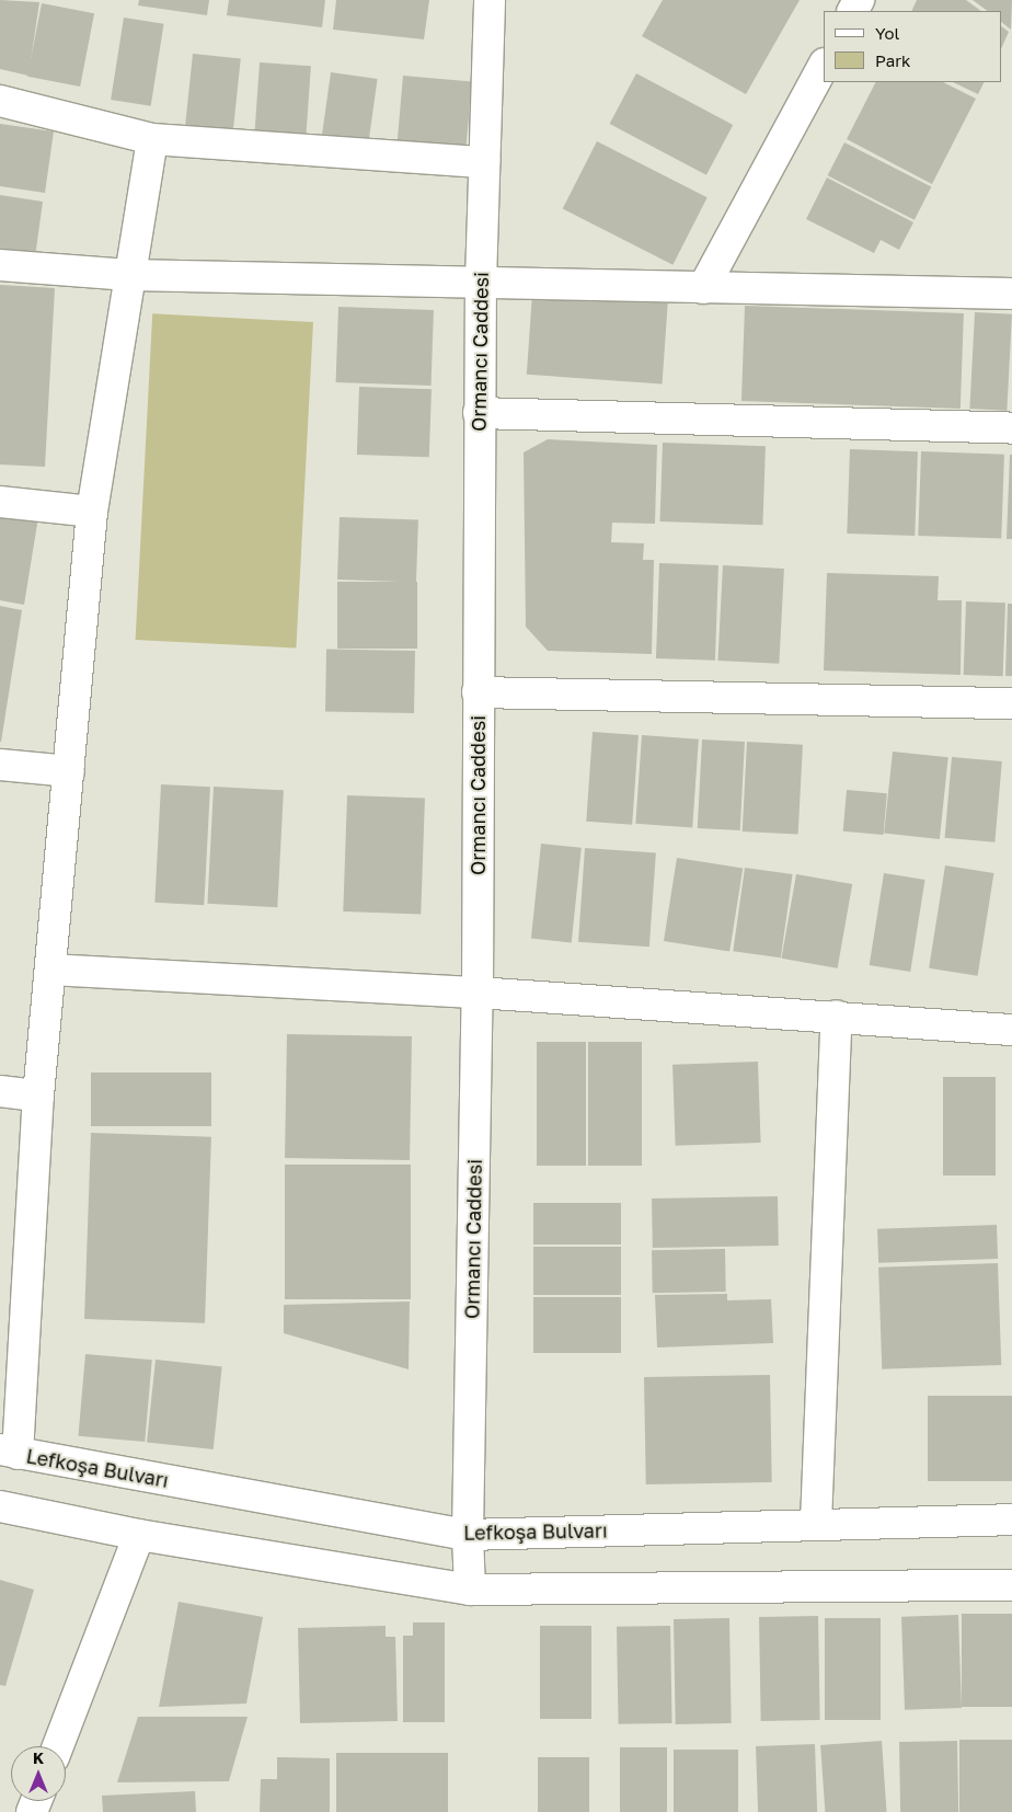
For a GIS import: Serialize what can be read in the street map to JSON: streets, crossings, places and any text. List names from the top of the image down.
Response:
{
  "streets": {
    "street": ["Ormancı Caddesi", "Lefkoşa Bulvarı"]
  },
  "crossings": [
    ["Ormancı Caddesi", "Lefkoşa Bulvarı"]
  ],
  "legend": ["Yol", "Park"],
  "north": "top"
}
